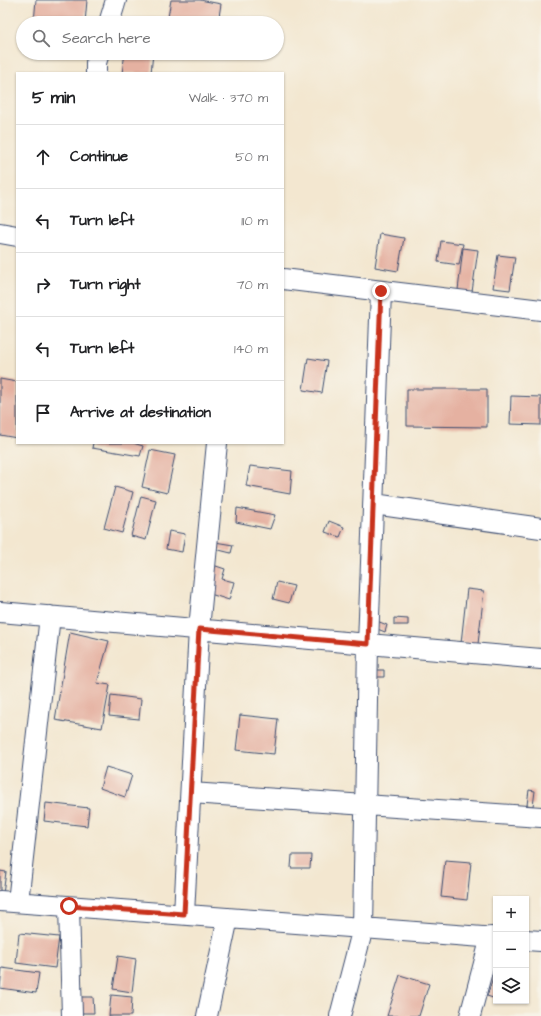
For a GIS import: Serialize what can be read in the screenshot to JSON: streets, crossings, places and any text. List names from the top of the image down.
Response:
{
  "page": {
    "search": "Search here",
    "heading": ["5 min", "Walk · 370 m"],
    "list": [
      ["Continue", "50 m"],
      ["Turn left", "110 m"],
      ["Turn right", "70 m"],
      ["Turn left", "140 m"],
      "Arrive at destination"
    ],
    "map_buttons": ["+", "−"]
  }
}
